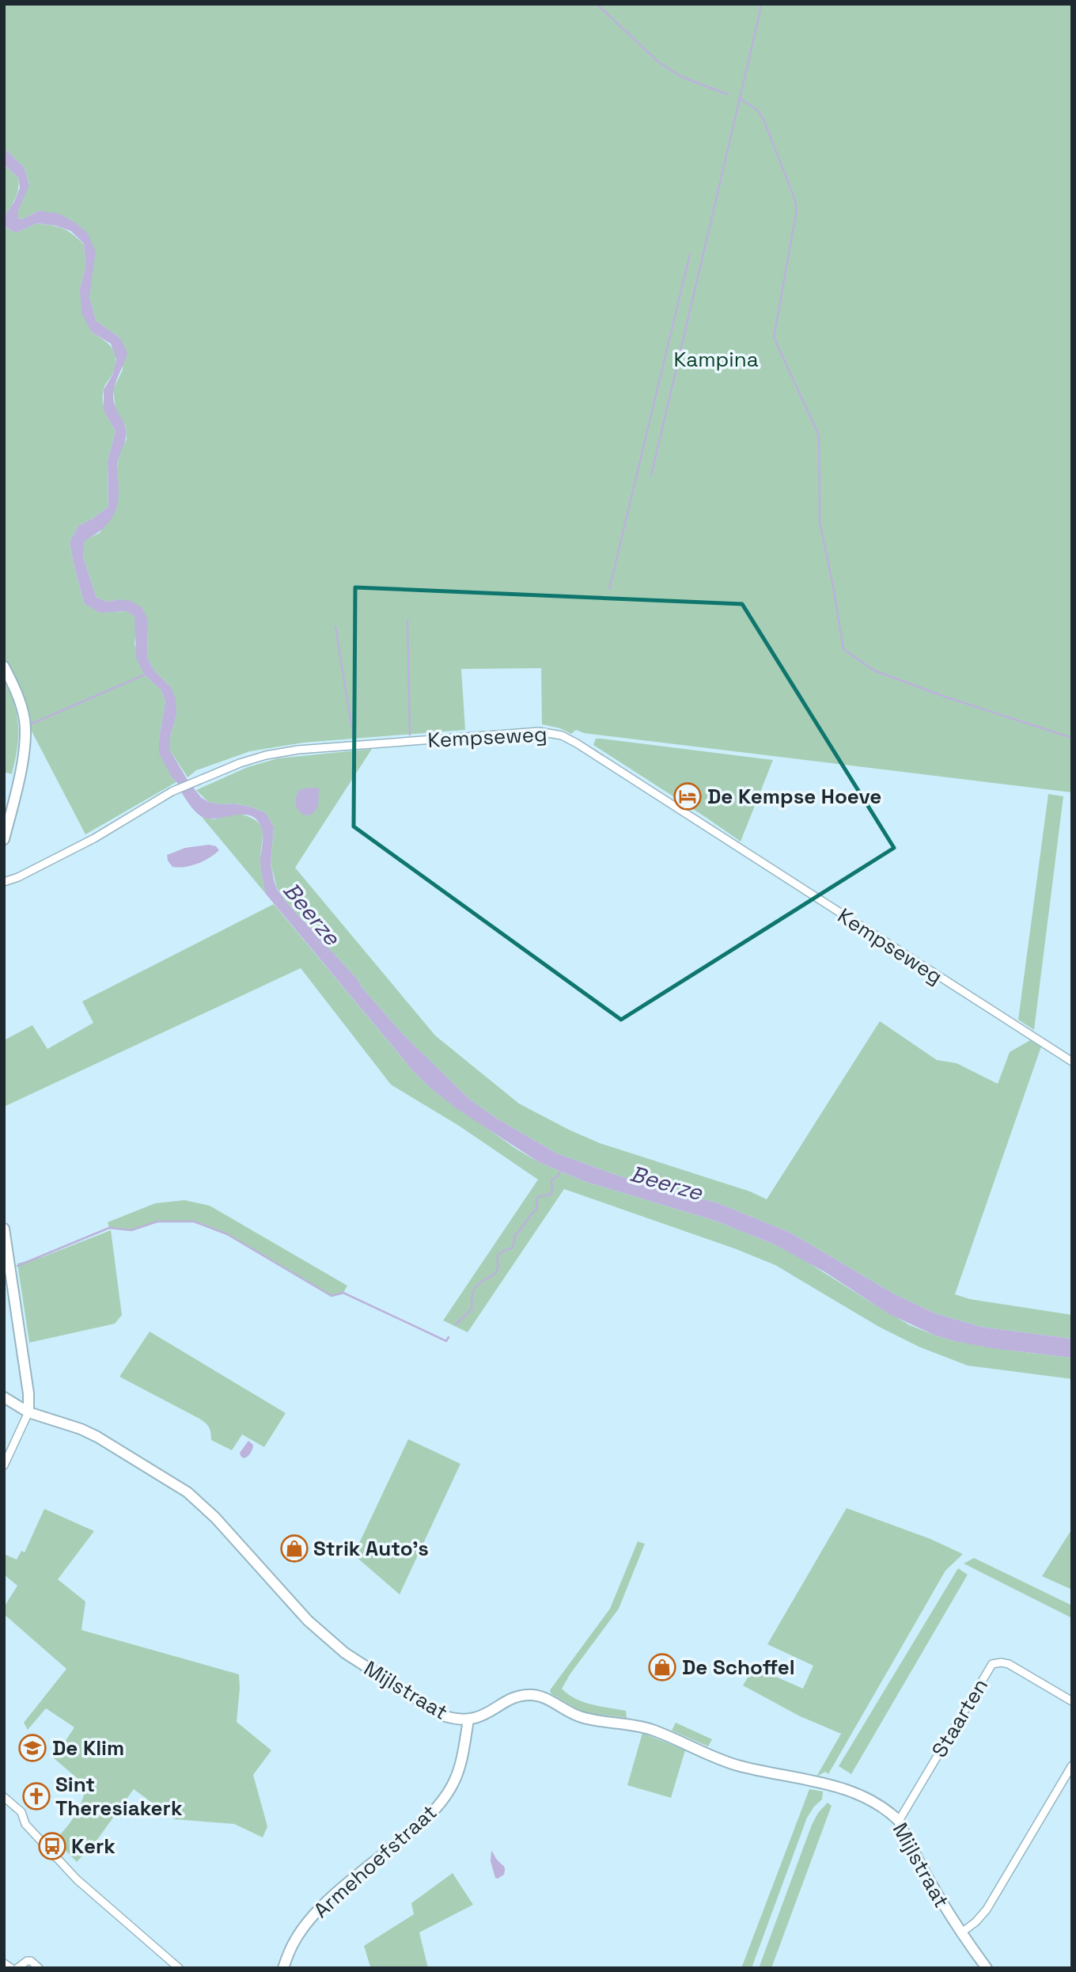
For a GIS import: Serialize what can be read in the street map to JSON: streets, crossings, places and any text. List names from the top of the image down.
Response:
{
  "streets": {
    "street": [
      "Kempseweg",
      "Mijlstraat",
      "Staarten",
      "Armehoefstraat"
    ]
  },
  "crossings": [
    ["Mijlstraat", "Staarten"],
    ["Mijlstraat", "Armehoefstraat"]
  ],
  "water": ["Beerze"],
  "parks": ["Kampina"],
  "places": {
    "hotel": ["De Kempse Hoeve"],
    "shop": ["Strik Auto's", "De Schoffel"],
    "school or university": ["De Klim"],
    "church": ["Sint Theresiakerk"],
    "bus stop": ["Kerk"]
  }
}
